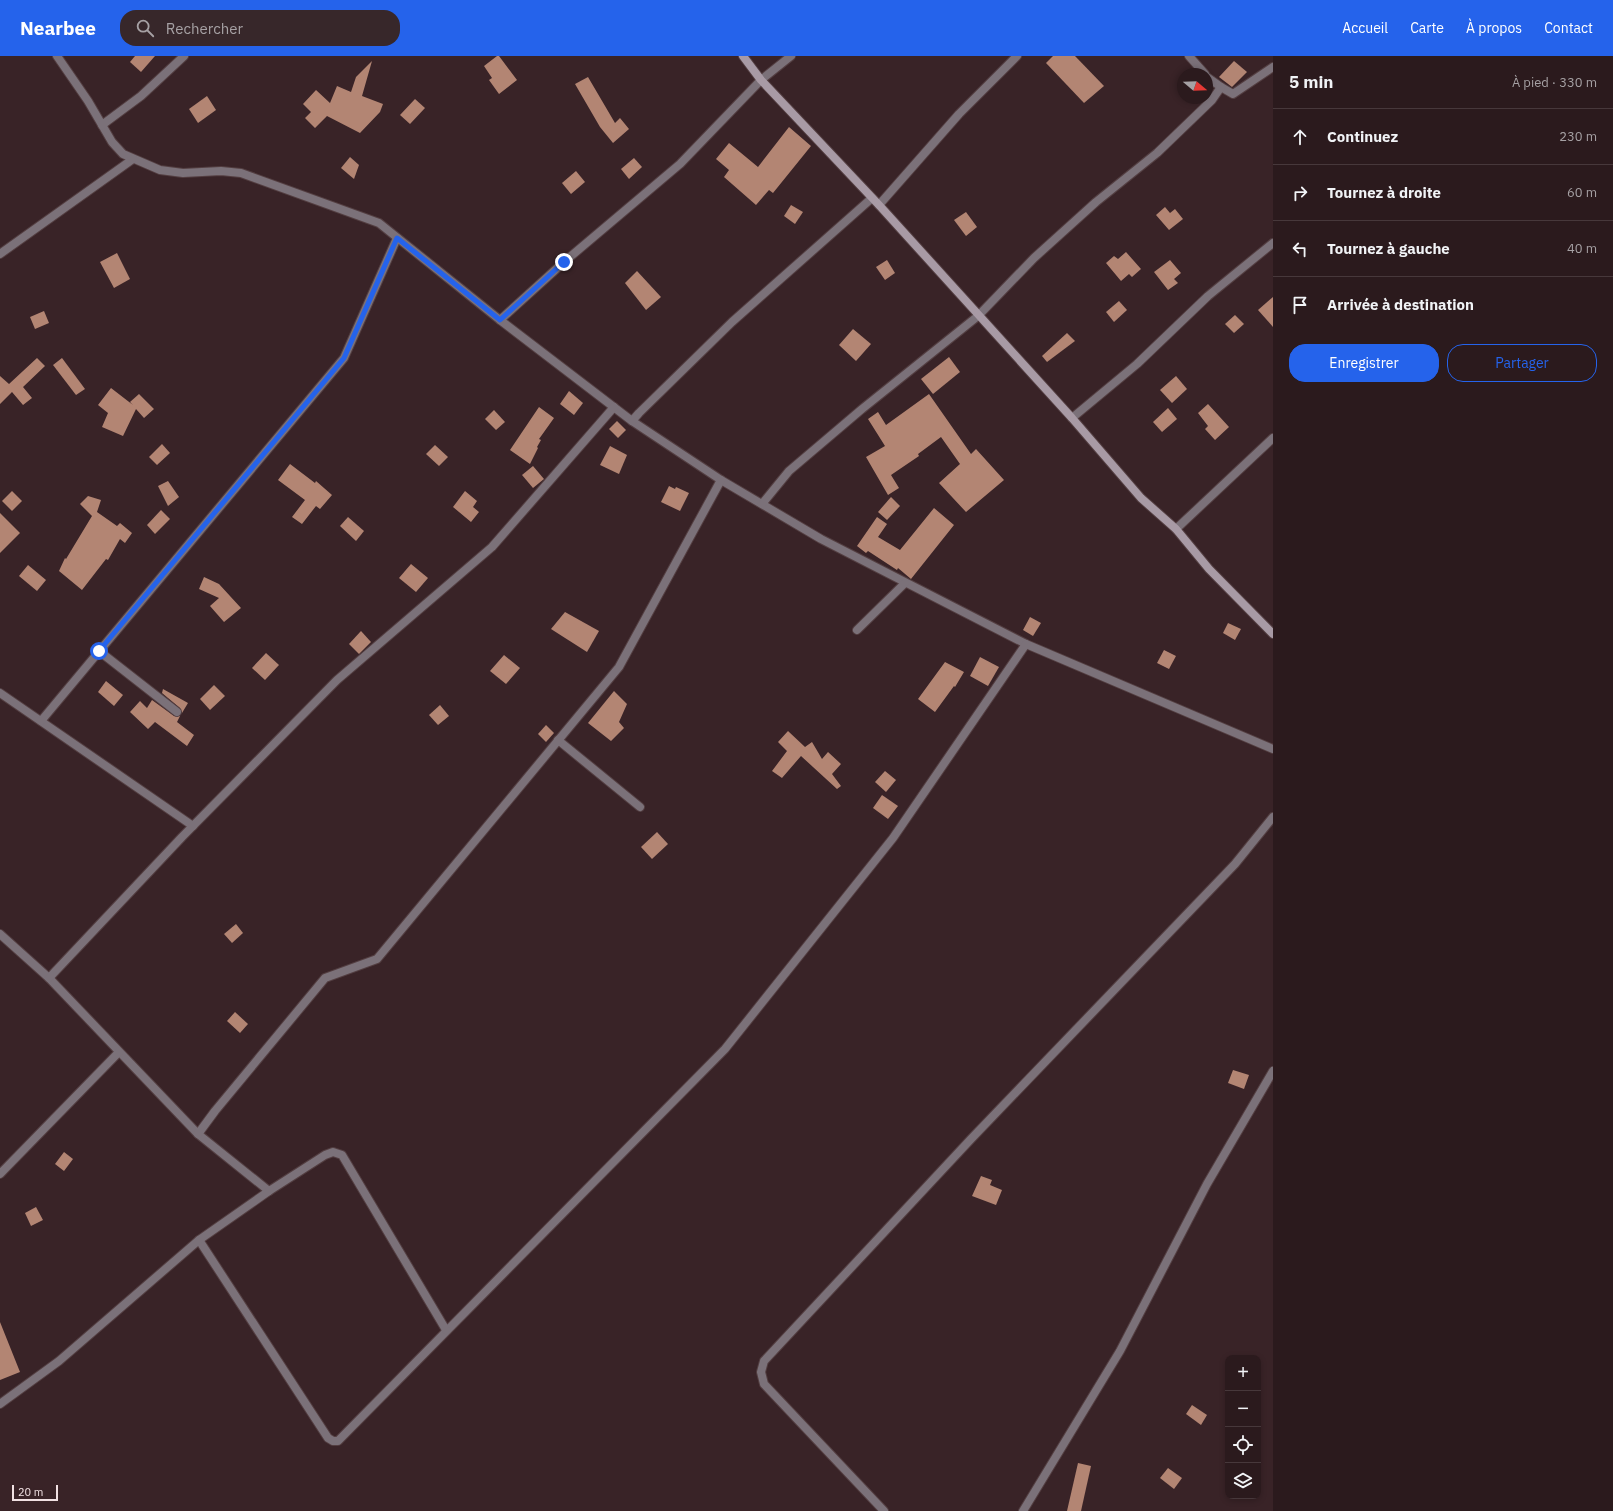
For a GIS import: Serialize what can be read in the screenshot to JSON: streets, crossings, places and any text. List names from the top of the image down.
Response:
{
  "scale_bar": "20 m",
  "north": "right",
  "page": {
    "header": "Nearbee",
    "search": "Rechercher",
    "nav": [
      "Accueil",
      "Carte",
      "À propos",
      "Contact"
    ],
    "heading": ["5 min", "À pied · 330 m"],
    "list": [
      ["Continuez", "230 m"],
      ["Tournez à droite", "60 m"],
      ["Tournez à gauche", "40 m"],
      "Arrivée à destination"
    ],
    "buttons": ["Enregistrer", "Partager"],
    "map_buttons": ["+", "−"],
    "scale": "20 m"
  }
}
